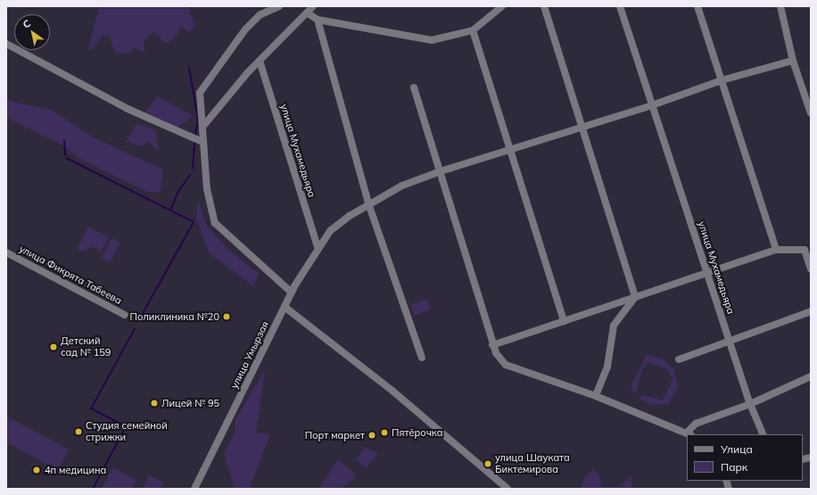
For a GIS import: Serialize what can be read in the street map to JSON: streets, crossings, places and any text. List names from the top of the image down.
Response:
{
  "streets": {
    "street": ["улица Мухамедьяра", "улица Фикрята Табеева", "улица Умырзая"]
  },
  "places": [
    "Поликлиника №20",
    "Детский сад № 159",
    "Лицей № 95",
    "Студия семейной стрижки",
    "Пятёрочка",
    "Порт маркет",
    "улица Шауката Биктемирова",
    "4п медицина"
  ],
  "legend": ["Улица", "Парк"],
  "north": "top left"
}
